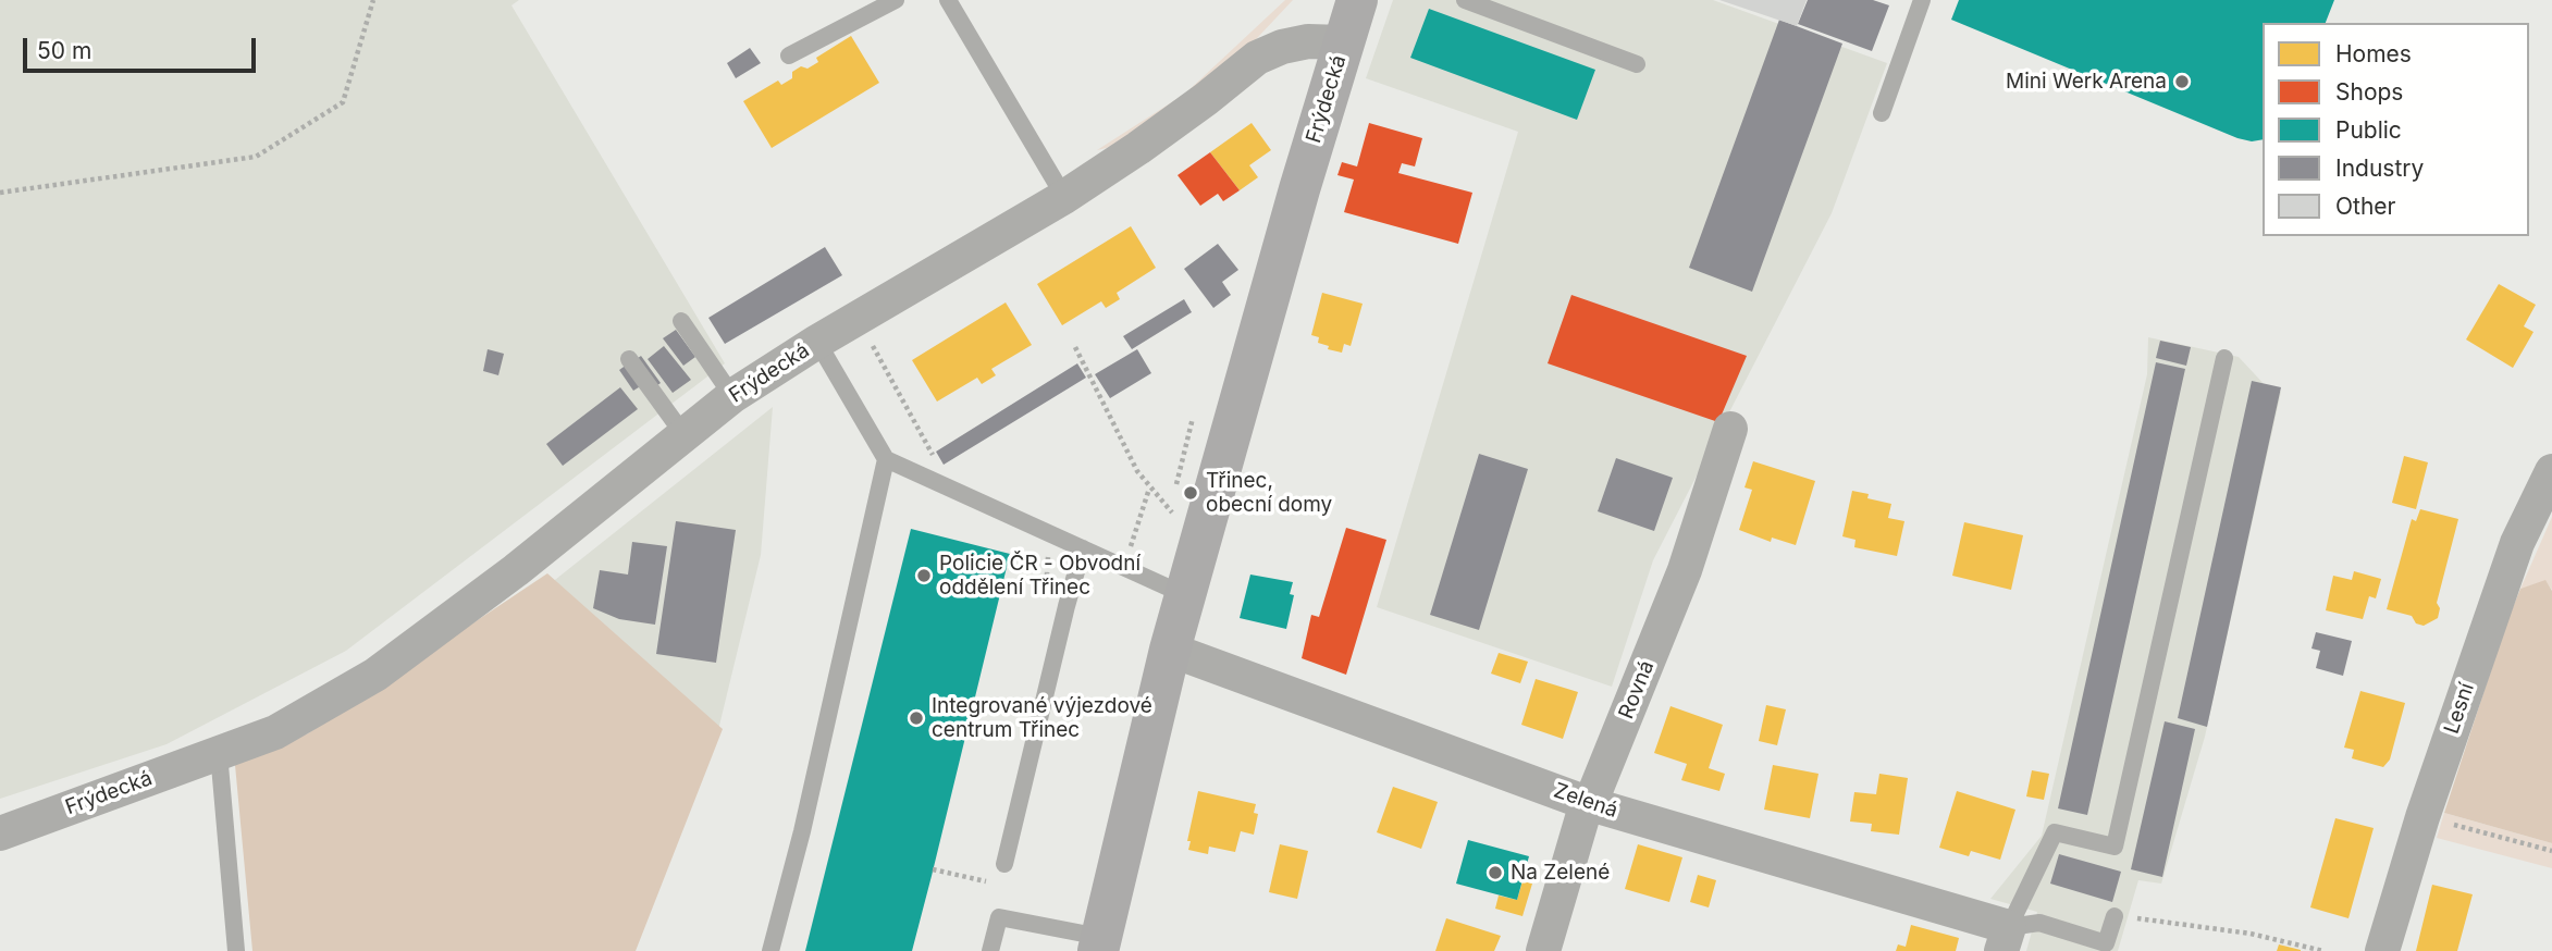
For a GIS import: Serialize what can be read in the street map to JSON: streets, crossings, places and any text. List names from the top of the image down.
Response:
{
  "streets": {
    "main road": ["Frýdecká"],
    "street": ["Rovná", "Lesní", "Zelená"]
  },
  "crossings": [
    ["Frýdecká", "Zelená"],
    ["Rovná", "Zelená"]
  ],
  "places": [
    "Mini Werk Arena",
    "Třinec, obecní domy",
    "Policie ČR - Obvodní oddělení Třinec",
    "Integrované výjezdové centrum Třinec",
    "Na Zelené"
  ],
  "legend": [
    "Homes",
    "Shops",
    "Public",
    "Industry",
    "Other"
  ],
  "scale_bar": "50 m"
}
